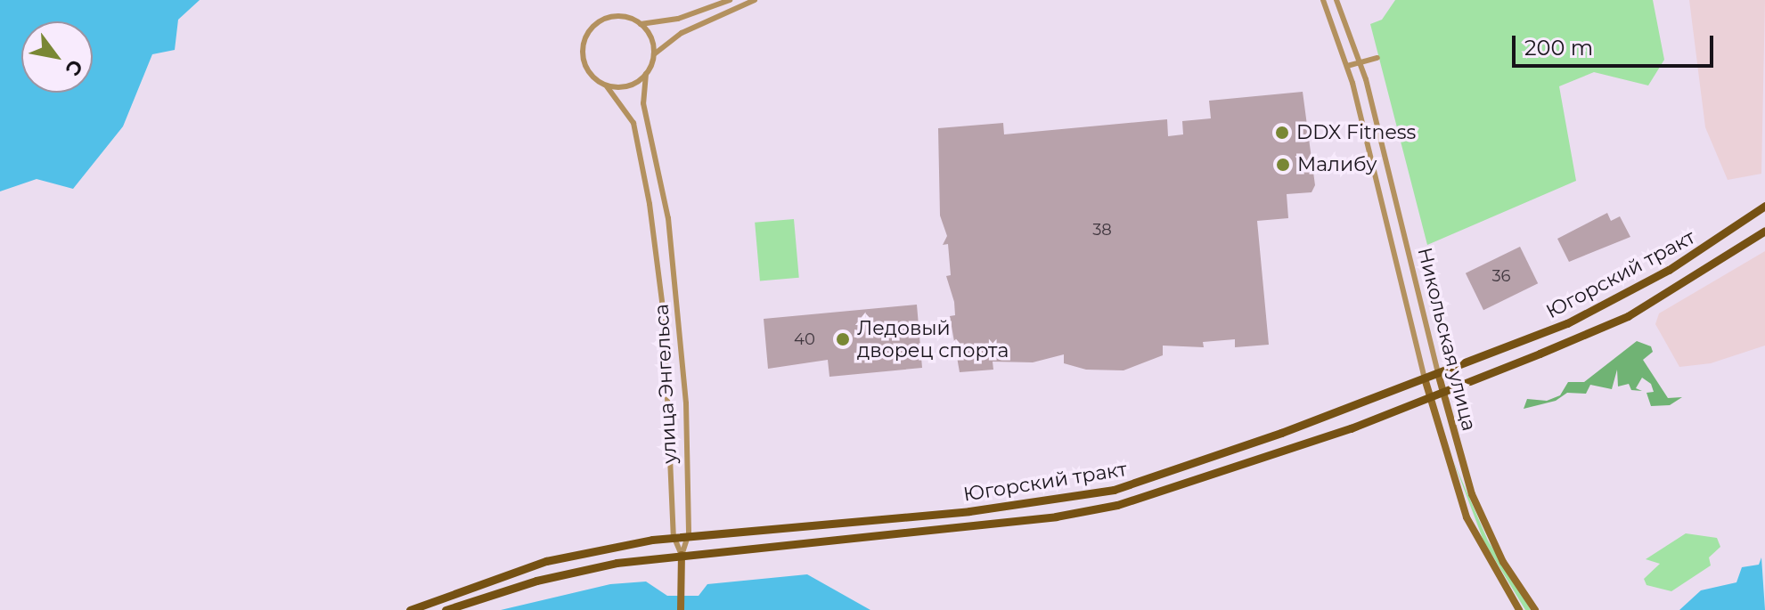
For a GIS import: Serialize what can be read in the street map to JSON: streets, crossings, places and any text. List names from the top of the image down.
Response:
{
  "streets": {
    "main road": ["Югорский тракт"],
    "street": ["Никольская улица", "улица Энгельса"]
  },
  "crossings": [
    ["Югорский тракт", "Никольская улица"],
    ["Югорский тракт", "улица Энгельса"]
  ],
  "places": ["DDX Fitness", "Малибу", "Ледовый дворец спорта"],
  "house_numbers": ["38", "36", "40"],
  "scale_bar": "200 m",
  "north": "bottom right"
}
